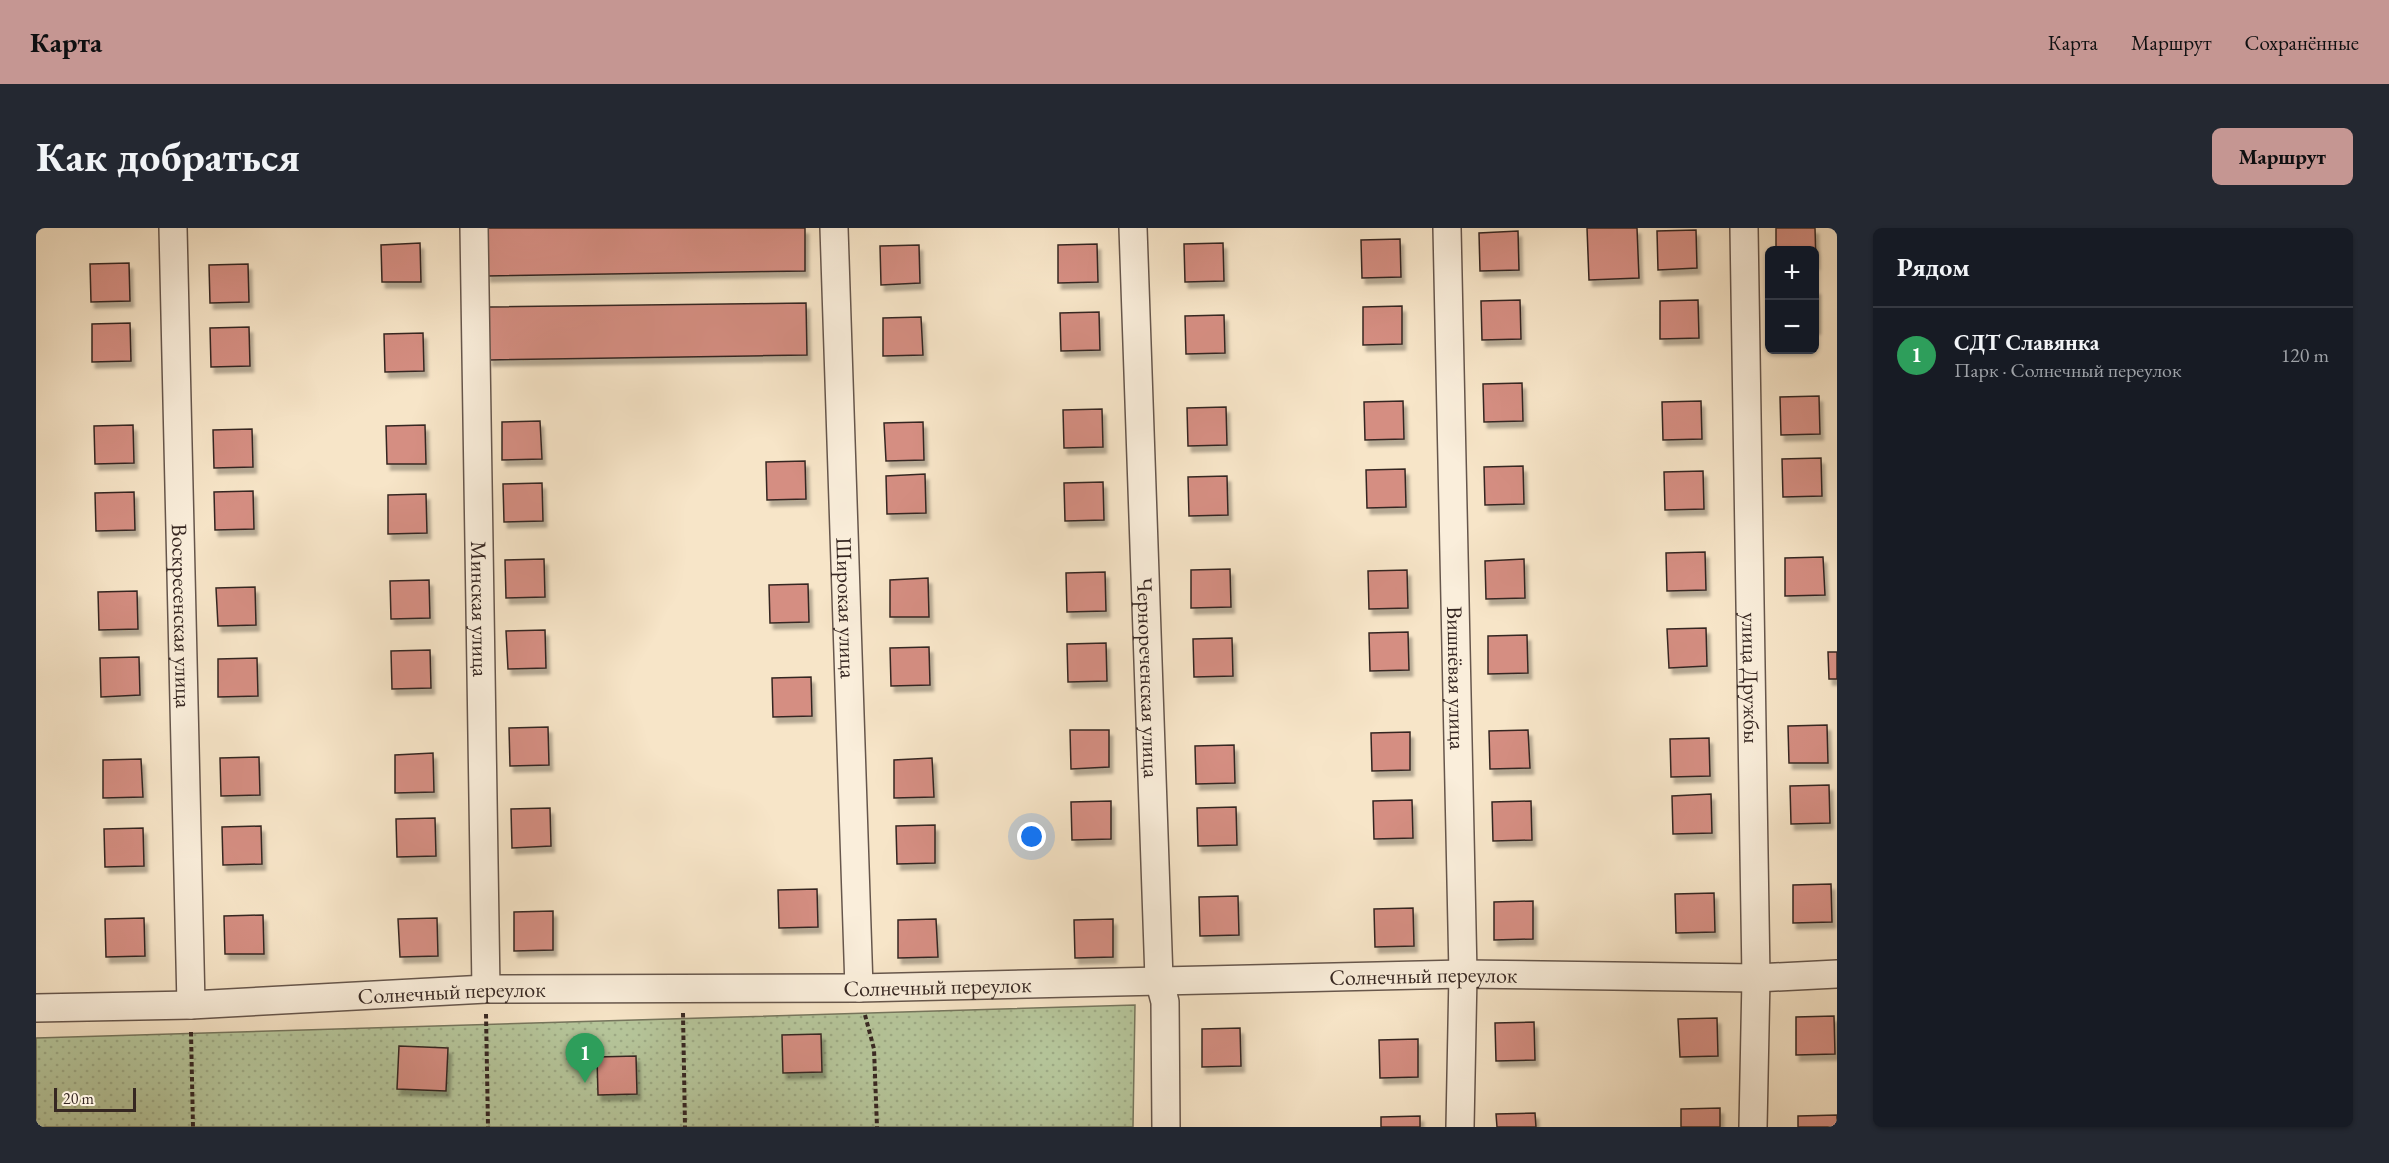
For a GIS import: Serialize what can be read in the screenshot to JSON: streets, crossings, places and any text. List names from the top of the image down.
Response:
{
  "streets": {
    "street": [
      "Широкая улица",
      "Минская улица",
      "Воскресенская улица",
      "Вишнёвая улица",
      "Чернореченская улица",
      "улица Дружбы",
      "Солнечный переулок"
    ]
  },
  "crossings": [
    ["Широкая улица", "Солнечный переулок"],
    ["Минская улица", "Солнечный переулок"],
    ["Воскресенская улица", "Солнечный переулок"],
    ["Вишнёвая улица", "Солнечный переулок"],
    ["Чернореченская улица", "Солнечный переулок"],
    ["улица Дружбы", "Солнечный переулок"]
  ],
  "scale_bar": "20 m",
  "page": {
    "header": "Карта",
    "nav": ["Карта", "Маршрут", "Сохранённые"],
    "buttons": "Маршрут",
    "title": "Как добраться",
    "heading": "Рядом",
    "map_buttons": ["+", "−"],
    "list": [
      {
        "mark": "1",
        "name": "СДТ Славянка",
        "note": "Парк · Солнечный переулок",
        "value": "120 m"
      }
    ],
    "pins": "1",
    "scale": "20 m"
  }
}
